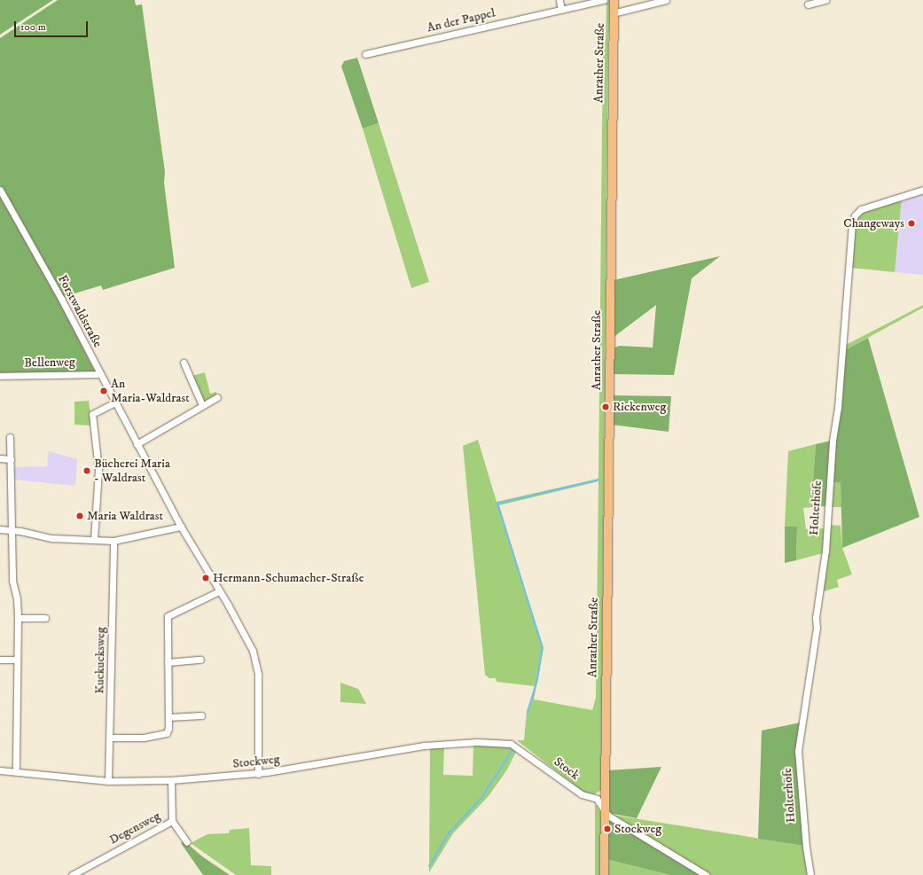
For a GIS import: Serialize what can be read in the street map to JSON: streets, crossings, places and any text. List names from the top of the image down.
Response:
{
  "streets": {
    "main road": ["Anrather Straße"],
    "street": [
      "An der Pappel",
      "Forstwaldstraße",
      "Bellenweg",
      "Holterhöfe",
      "Kuckucksweg",
      "Stockweg",
      "Stock",
      "Degensweg"
    ]
  },
  "crossings": [
    ["Anrather Straße", "Stock"],
    ["Forstwaldstraße", "Bellenweg"],
    ["Forstwaldstraße", "Stockweg"],
    ["Kuckucksweg", "Stockweg"],
    ["Stockweg", "Stock"],
    ["Stockweg", "Degensweg"]
  ],
  "places": [
    "Changeways",
    "An Maria-Waldrast",
    "Rickenweg",
    "Bücherei Maria - Waldrast",
    "Maria Waldrast",
    "Hermann-Schumacher-Straße",
    "Stockweg"
  ],
  "scale_bar": "100 m"
}
